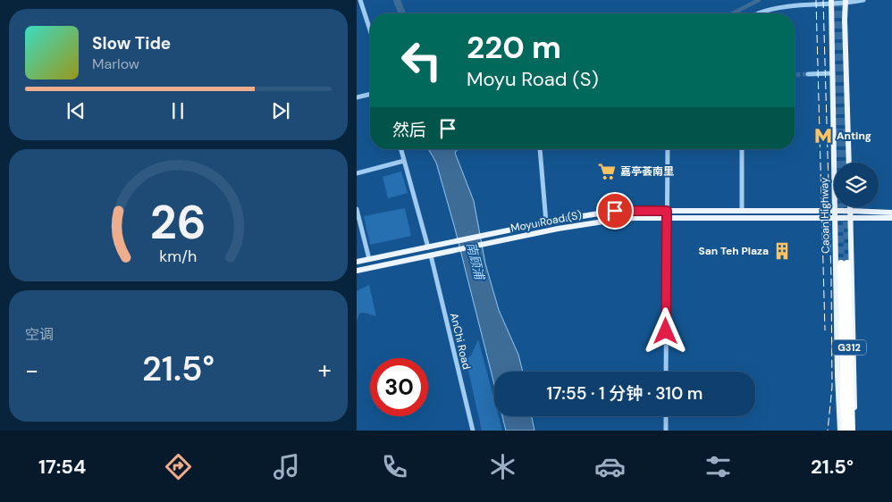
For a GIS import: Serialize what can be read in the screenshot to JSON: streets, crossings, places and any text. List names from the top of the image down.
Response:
{
  "streets": {
    "highway": ["Caoan Highway", "G312"],
    "main road": ["Moyu Road (S)"],
    "street": ["AnChi Road"]
  },
  "crossings": [
    ["Caoan Highway", "Moyu Road (S)"],
    ["Moyu Road (S)", "AnChi Road"]
  ],
  "water": ["南顾浦"],
  "places": {
    "metro station": ["Anting"],
    "supermarket": ["嘉亭荟南里"],
    "building": ["San Teh Plaza"]
  },
  "page": {
    "turn": ["220 m", "Moyu Road (S)"],
    "song": ["Slow Tide", "Marlow"],
    "then": "然后",
    "tile": "空调",
    "heat": ["−", "21.5°", "+"],
    "limit": "30",
    "trip": "17:55 · 1 分钟 · 310 m",
    "tabs": ["17:54", "21.5°"],
    "gauge": ["26", "km/h"]
  }
}
